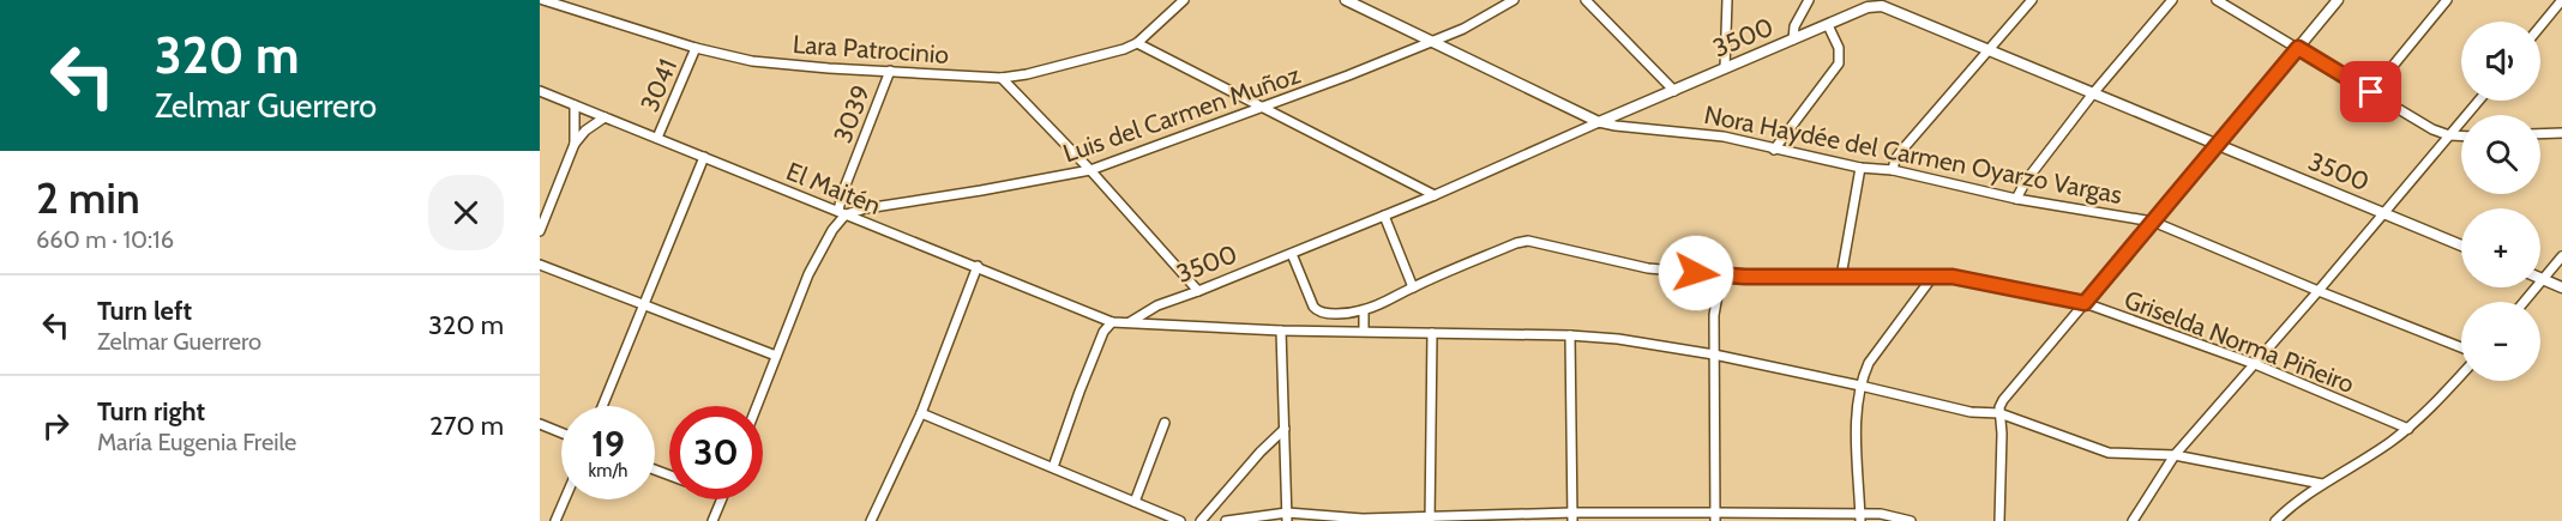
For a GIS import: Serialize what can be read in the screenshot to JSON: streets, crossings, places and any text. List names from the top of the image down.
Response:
{
  "streets": {
    "street": [
      "3500",
      "Lara Patrocinio",
      "3041",
      "3039",
      "Luis del Carmen Muñoz",
      "Nora Haydée del Carmen Oyarzo Vargas",
      "El Maitén",
      "Griselda Norma Piñeiro"
    ]
  },
  "crossings": [
    ["3500", "Nora Haydée del Carmen Oyarzo Vargas"],
    ["3500", "Griselda Norma Piñeiro"],
    ["Lara Patrocinio", "3041"],
    ["Lara Patrocinio", "3039"],
    ["3041", "El Maitén"],
    ["3039", "Luis del Carmen Muñoz"],
    ["3039", "El Maitén"],
    ["Luis del Carmen Muñoz", "Nora Haydée del Carmen Oyarzo Vargas"],
    ["Luis del Carmen Muñoz", "El Maitén"]
  ],
  "page": {
    "turn": ["320 m", "Zelmar Guerrero"],
    "map_buttons": ["+", "−"],
    "heading": ["2 min", "660 m · 10:16"],
    "list": [
      {
        "name": "Turn left",
        "note": "Zelmar Guerrero",
        "value": "320 m"
      },
      {
        "name": "Turn right",
        "note": "María Eugenia Freile",
        "value": "270 m"
      }
    ],
    "speed": "19 km/h",
    "limit": "30"
  }
}
